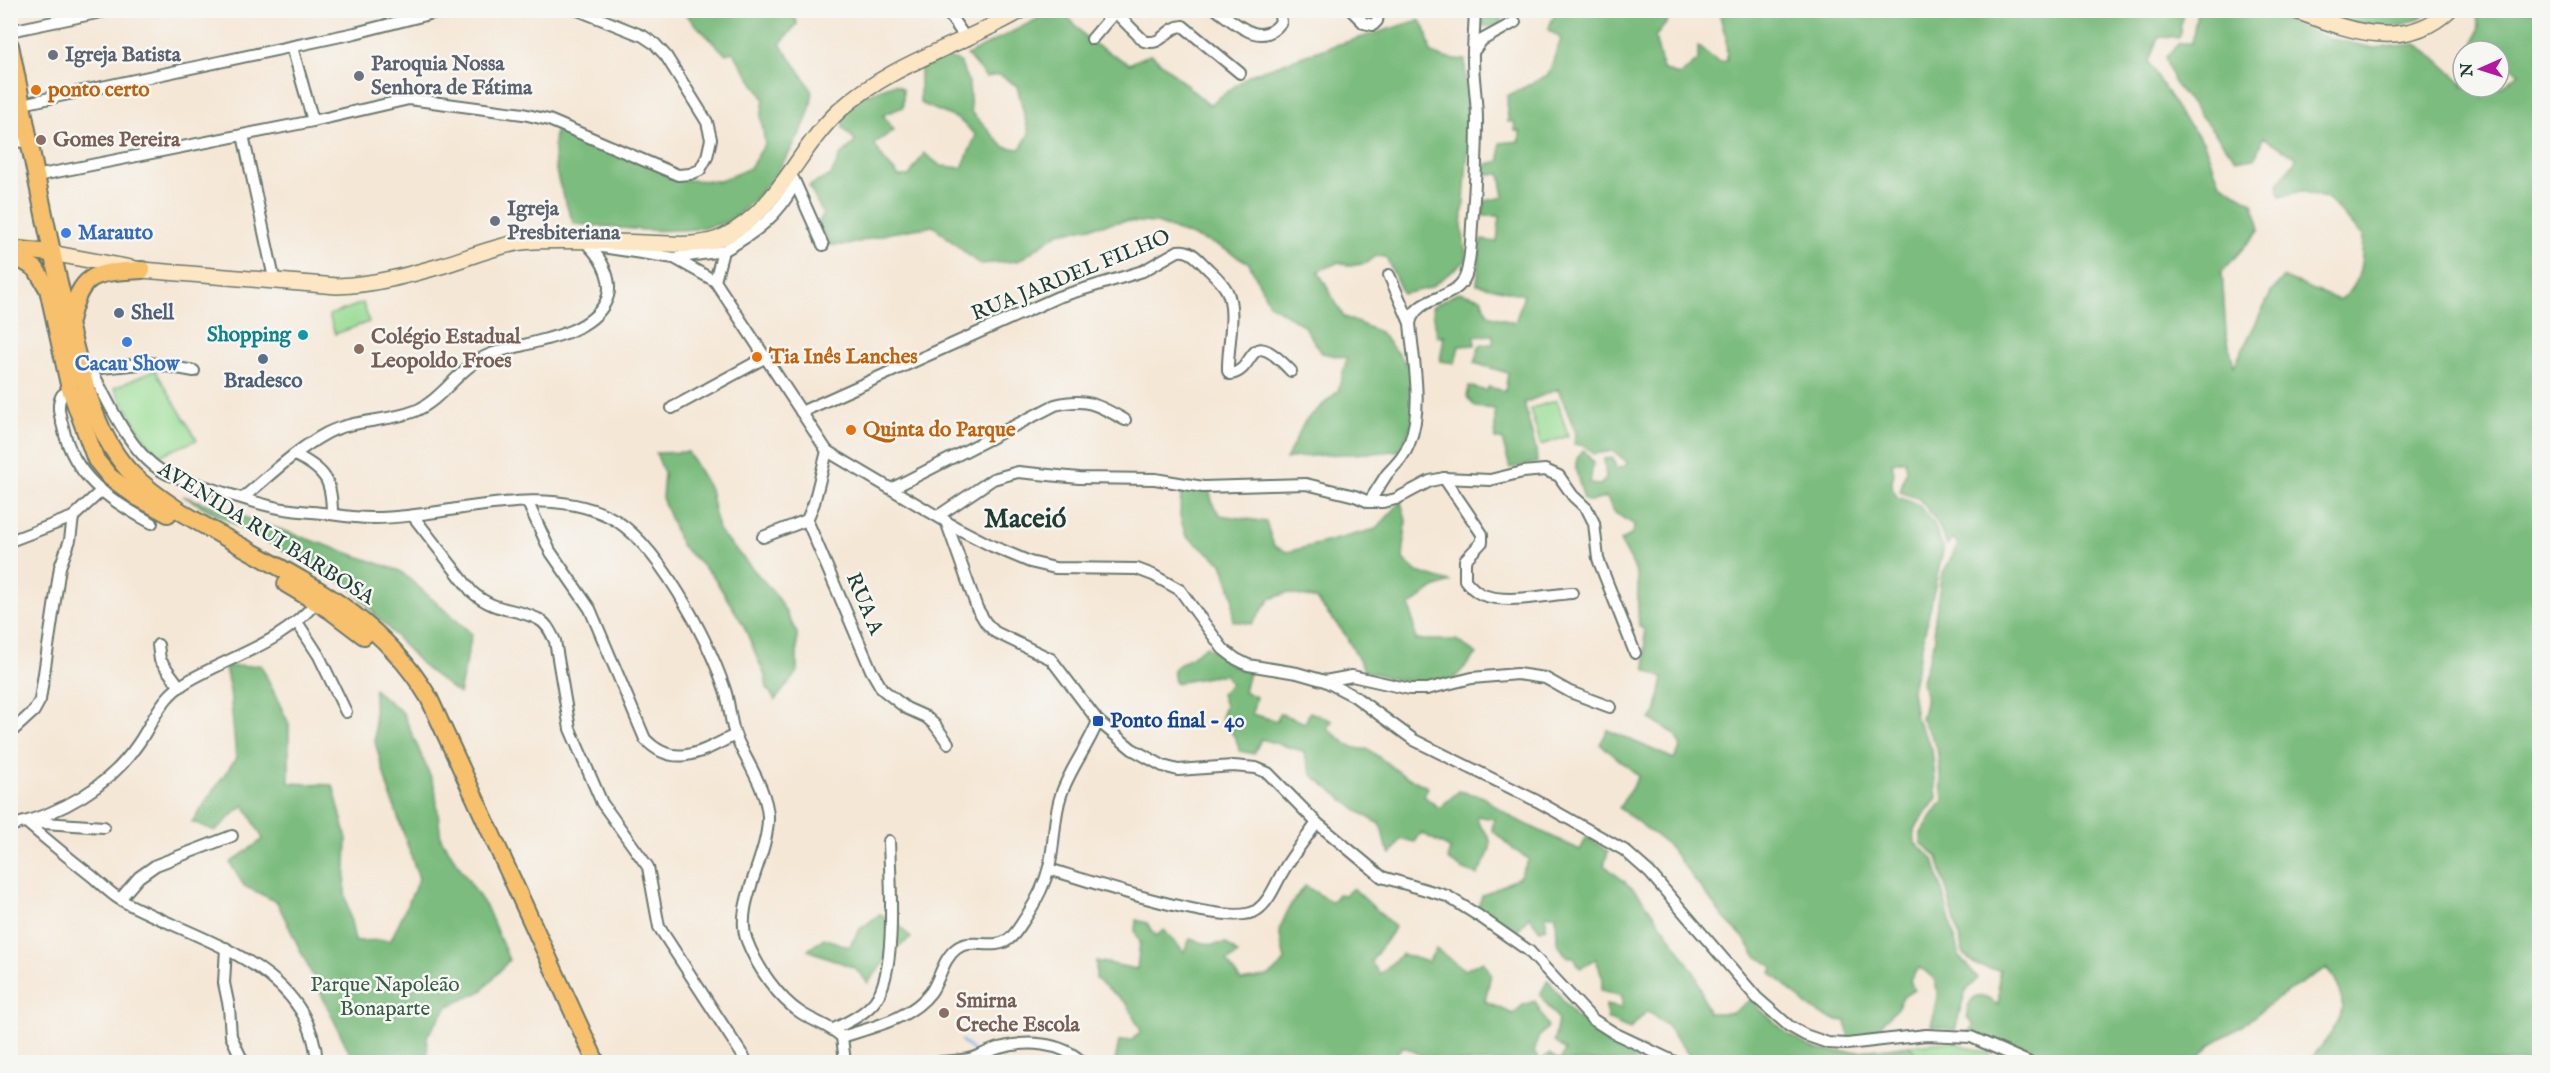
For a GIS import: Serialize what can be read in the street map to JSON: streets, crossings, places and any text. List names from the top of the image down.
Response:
{
  "streets": {
    "main road": ["AVENIDA RUI BARBOSA"],
    "street": ["RUA JARDEL FILHO", "RUA A"]
  },
  "districts": ["Maceió"],
  "parks": ["Parque Napoleão Bonaparte"],
  "places": {
    "other": [
      "Igreja Batista",
      "Paroquia Nossa Senhora de Fátima",
      "ponto certo",
      "Gomes Pereira",
      "Igreja Presbiteriana",
      "Marauto",
      "Shell",
      "Shopping",
      "Cacau Show",
      "Colégio Estadual Leopoldo Froes",
      "Tia Inês Lanches",
      "Bradesco",
      "Quinta do Parque",
      "Smirna Creche Escola"
    ],
    "transit": ["Ponto final - 40"]
  },
  "north": "left"
}
